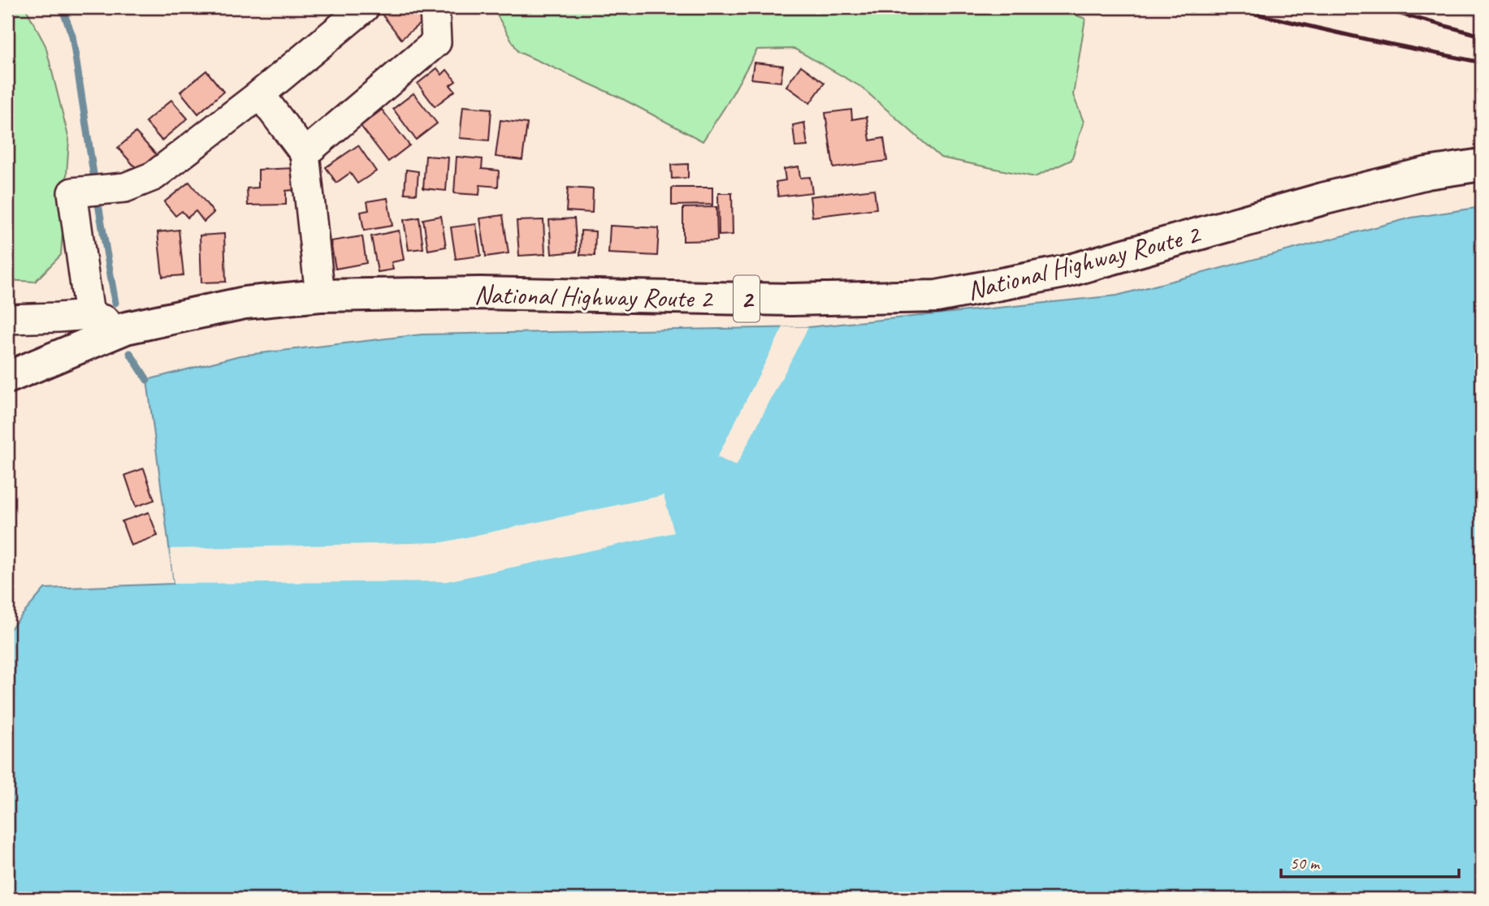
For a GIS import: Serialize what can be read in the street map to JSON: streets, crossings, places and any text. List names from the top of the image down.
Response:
{
  "streets": {
    "highway": ["National Highway Route 2", "2"]
  },
  "scale_bar": "50 m"
}
